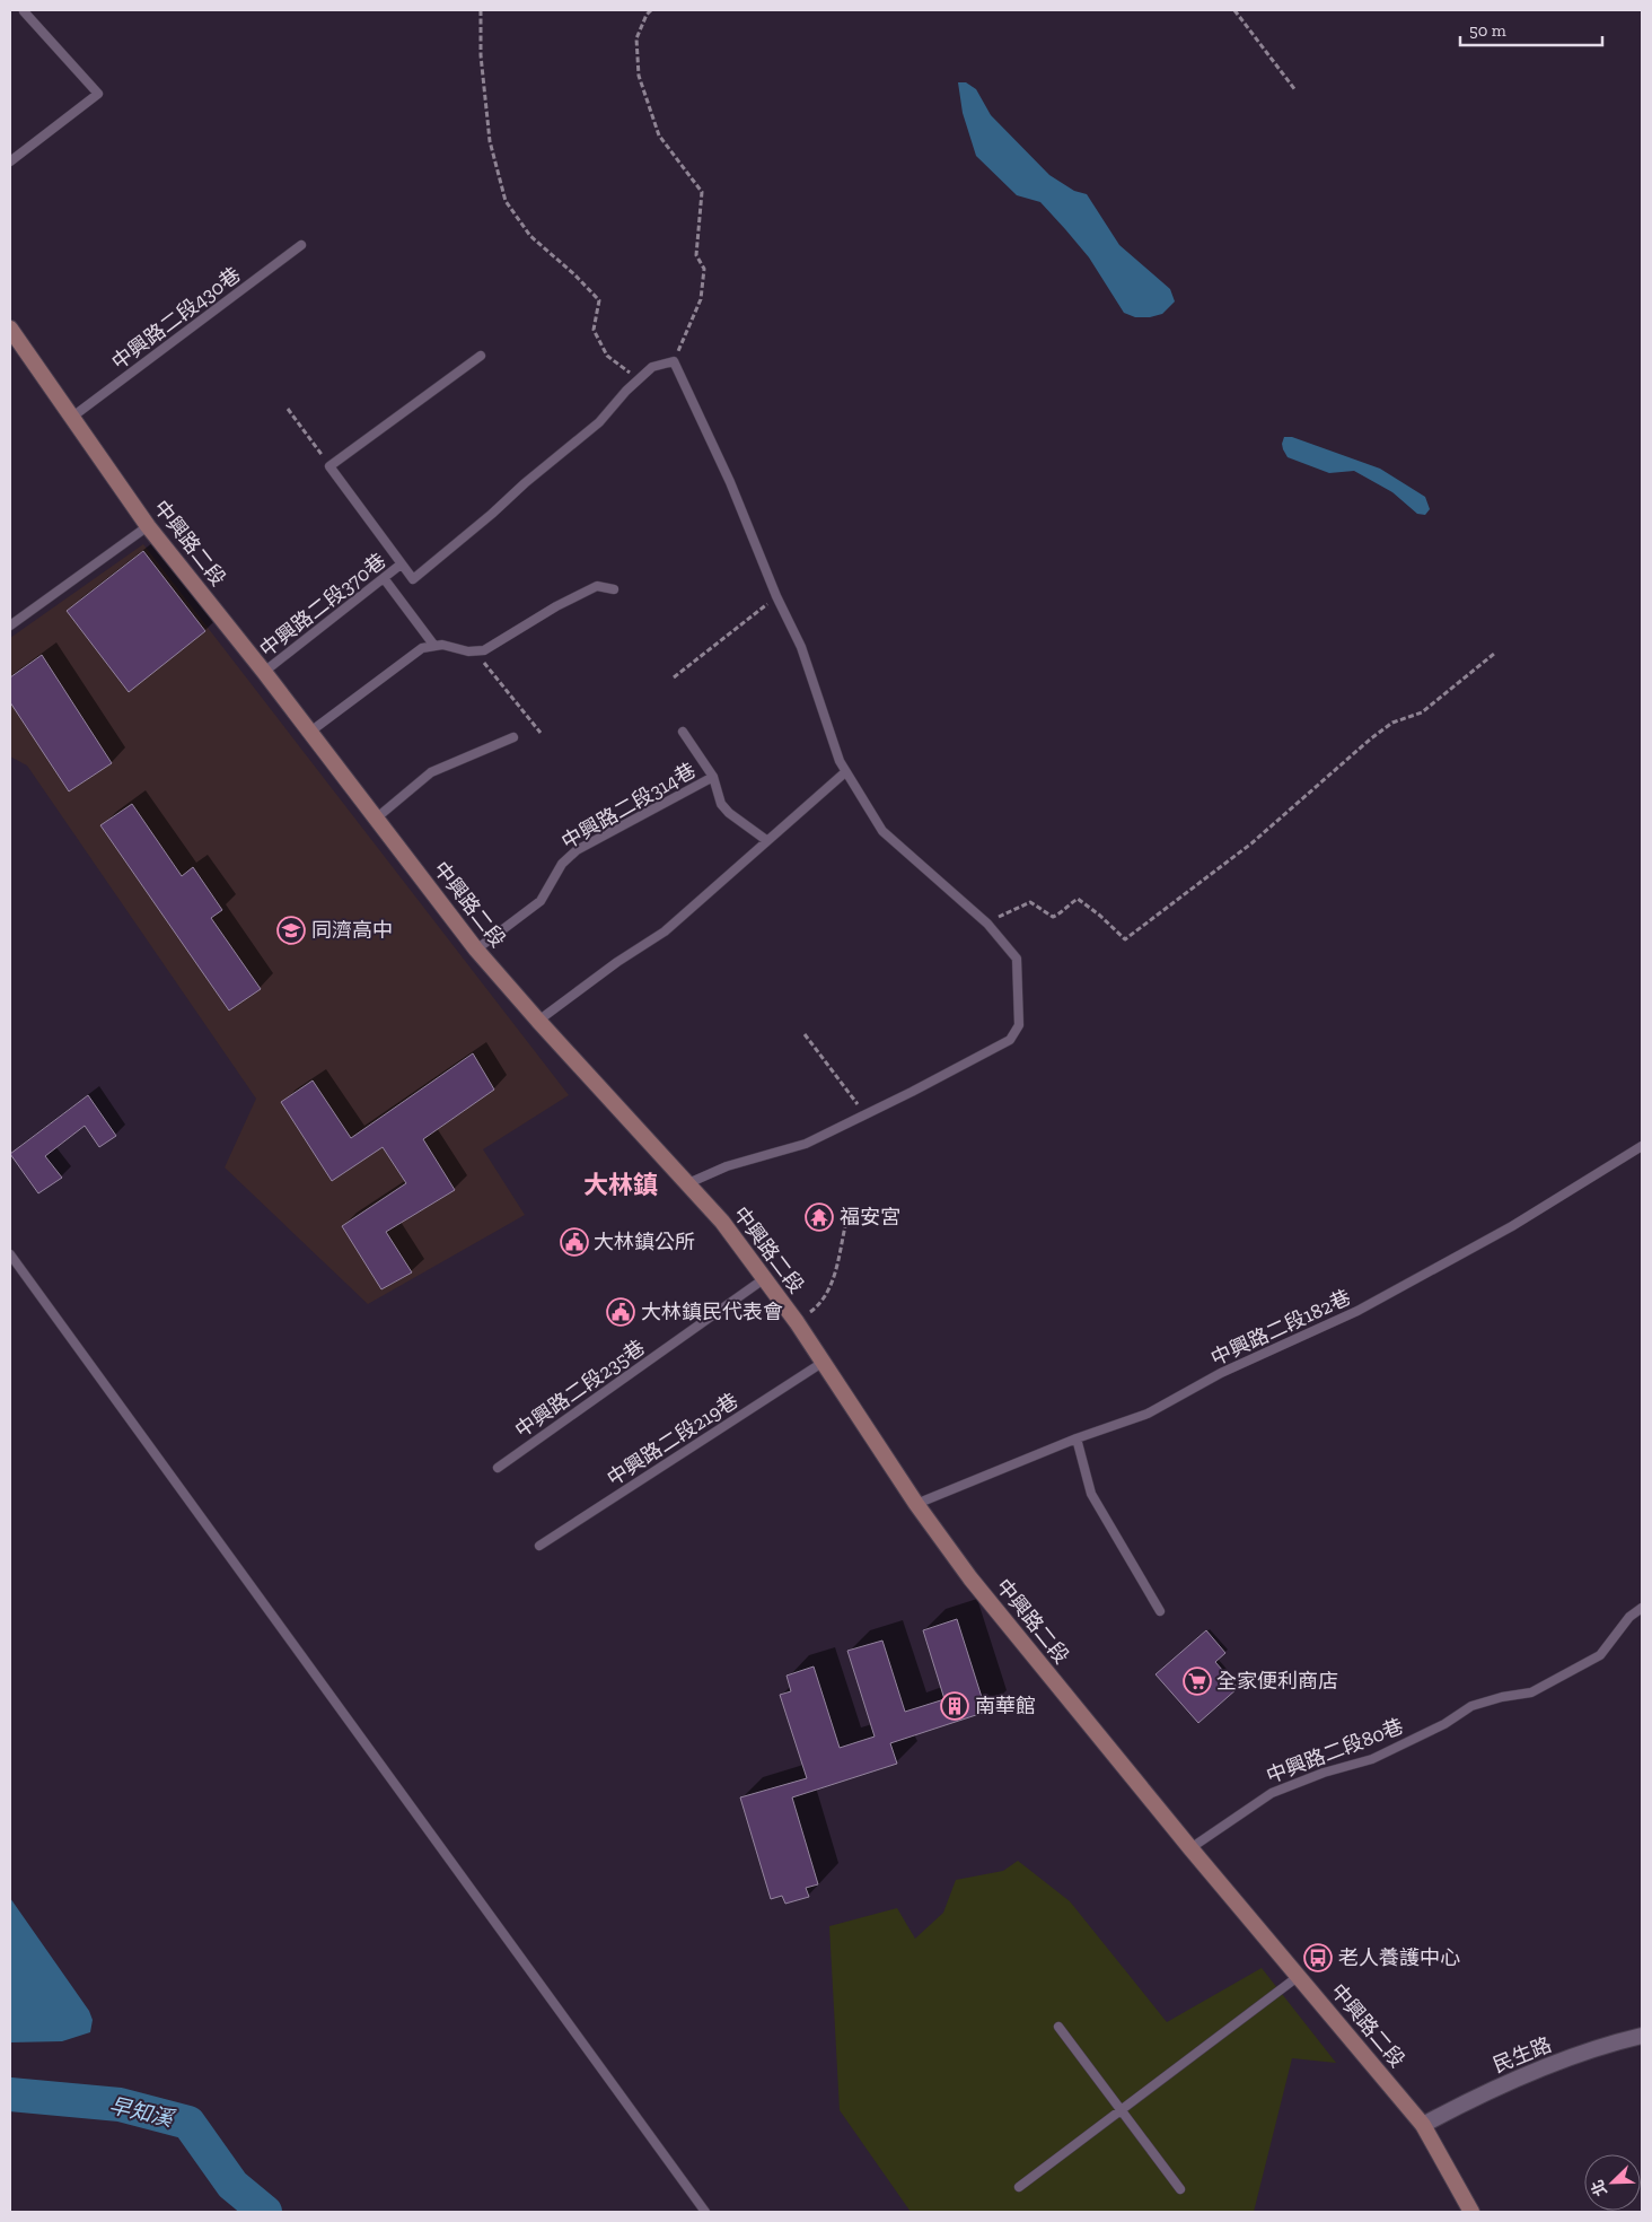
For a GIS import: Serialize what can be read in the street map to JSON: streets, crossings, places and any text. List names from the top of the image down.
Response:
{
  "streets": {
    "main road": ["中興路二段"],
    "street": ["民生路"],
    "lane": [
      "中興路二段430巷",
      "中興路二段370巷",
      "中興路二段314巷",
      "中興路二段182巷",
      "中興路二段235巷",
      "中興路二段219巷",
      "中興路二段80巷"
    ]
  },
  "crossings": [
    ["中興路二段430巷", "中興路二段"],
    ["中興路二段", "中興路二段370巷"],
    ["中興路二段", "中興路二段314巷"],
    ["中興路二段", "中興路二段182巷"],
    ["中興路二段", "中興路二段235巷"],
    ["中興路二段", "中興路二段219巷"],
    ["中興路二段", "中興路二段80巷"],
    ["中興路二段", "民生路"]
  ],
  "districts": ["大林鎮"],
  "water": ["早知溪"],
  "places": {
    "school or university": ["同濟高中"],
    "temple": ["福安宮"],
    "public building": ["大林鎮公所", "大林鎮民代表會"],
    "supermarket": ["全家便利商店"],
    "building": ["南華館"],
    "bus stop": ["老人養護中心"]
  },
  "scale_bar": "50 m",
  "north": "bottom left"
}
